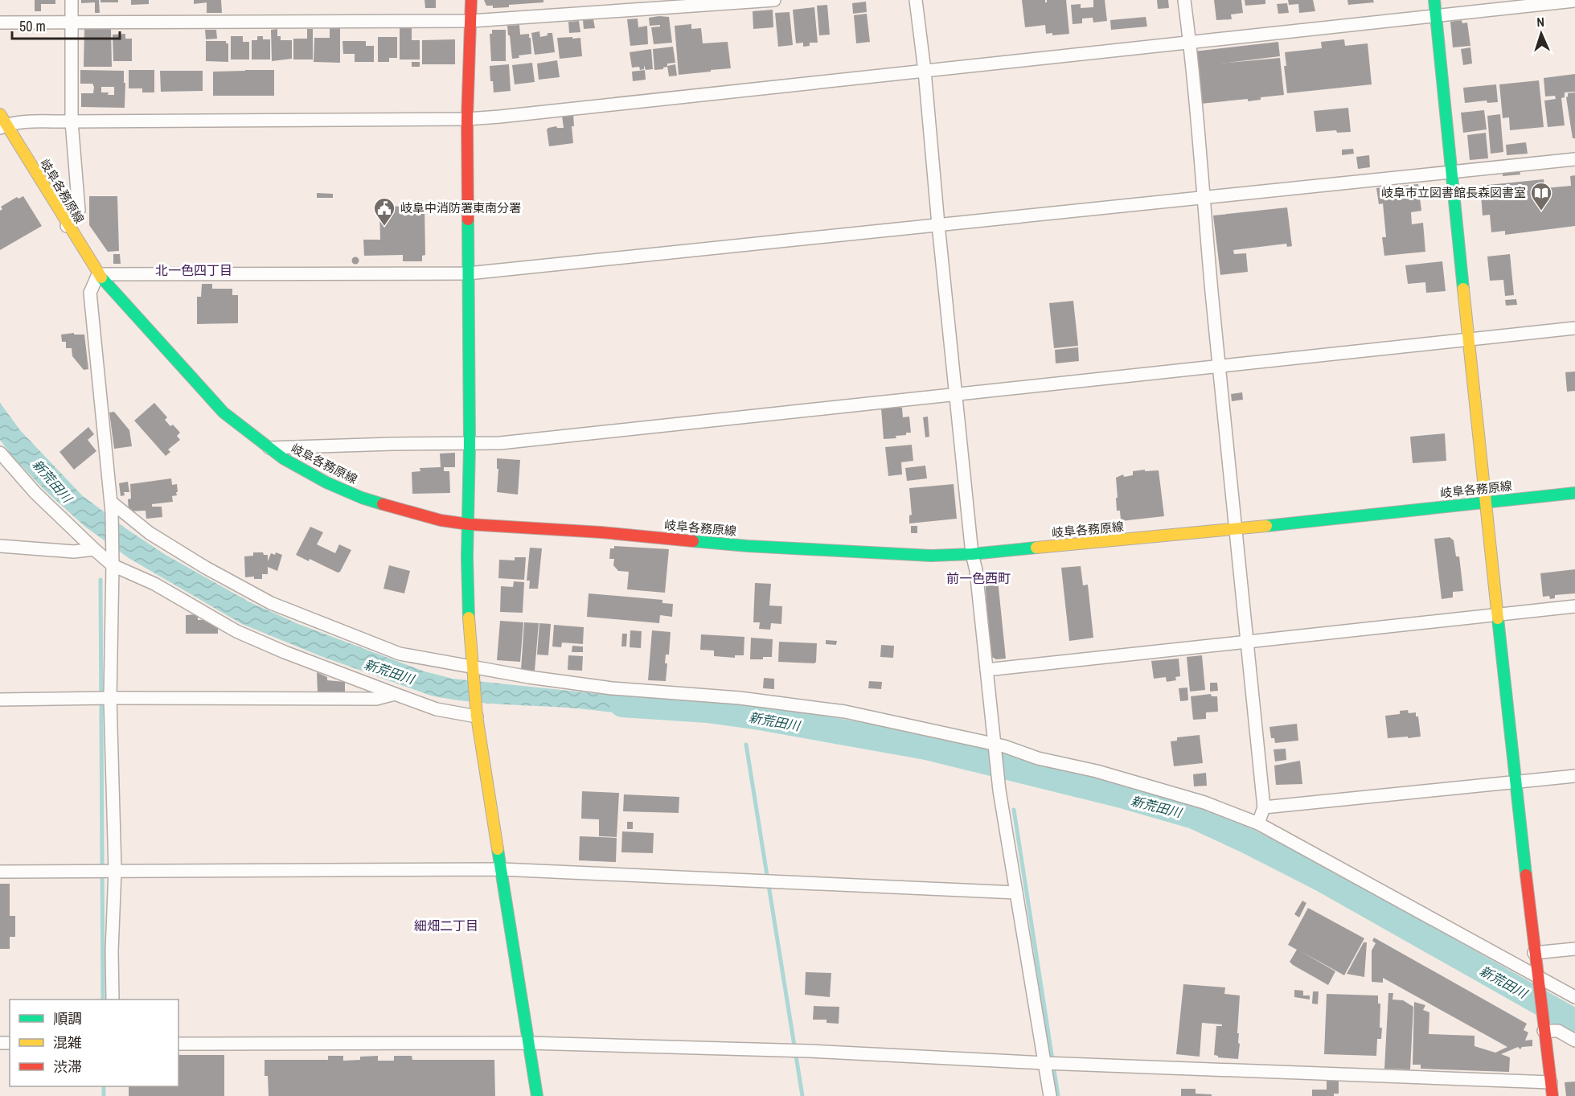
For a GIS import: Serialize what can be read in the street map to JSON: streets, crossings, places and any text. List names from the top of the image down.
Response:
{
  "streets": {
    "street": ["岐阜各務原線"]
  },
  "districts": ["北一色四丁目", "前一色西町", "細畑二丁目"],
  "water": ["新荒田川"],
  "places": {
    "library": ["岐阜市立図書館長森図書室"],
    "public building": ["岐阜中消防署東南分署"]
  },
  "legend": ["順調", "混雑", "渋滞"],
  "scale_bar": "50 m",
  "north": "top"
}
